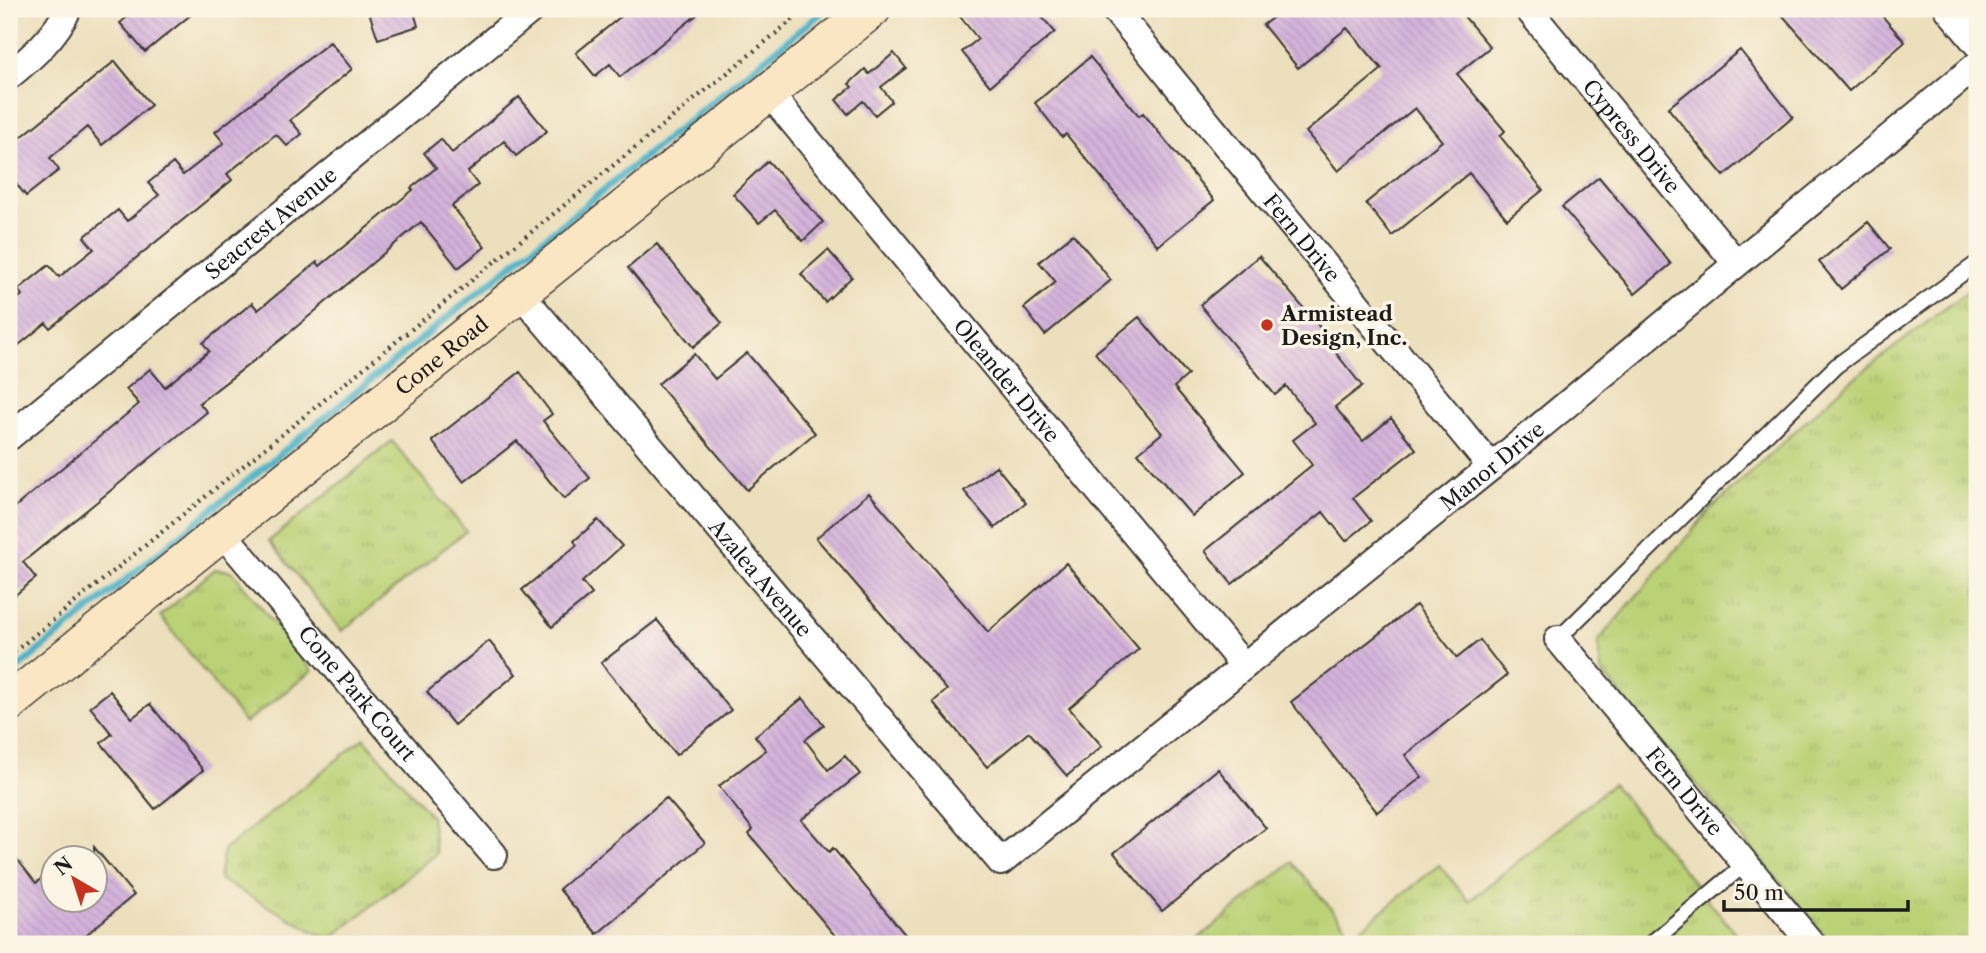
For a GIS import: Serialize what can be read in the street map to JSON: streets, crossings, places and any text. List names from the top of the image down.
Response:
{
  "streets": {
    "street": [
      "Cypress Drive",
      "Seacrest Avenue",
      "Fern Drive",
      "Cone Road",
      "Oleander Drive",
      "Manor Drive",
      "Azalea Avenue",
      "Cone Park Court"
    ]
  },
  "crossings": [
    ["Cypress Drive", "Manor Drive"],
    ["Fern Drive", "Manor Drive"],
    ["Cone Road", "Oleander Drive"],
    ["Cone Road", "Azalea Avenue"],
    ["Cone Road", "Cone Park Court"],
    ["Oleander Drive", "Manor Drive"],
    ["Manor Drive", "Azalea Avenue"]
  ],
  "places": ["Armistead Design, Inc."],
  "scale_bar": "50 m",
  "north": "top left"
}
